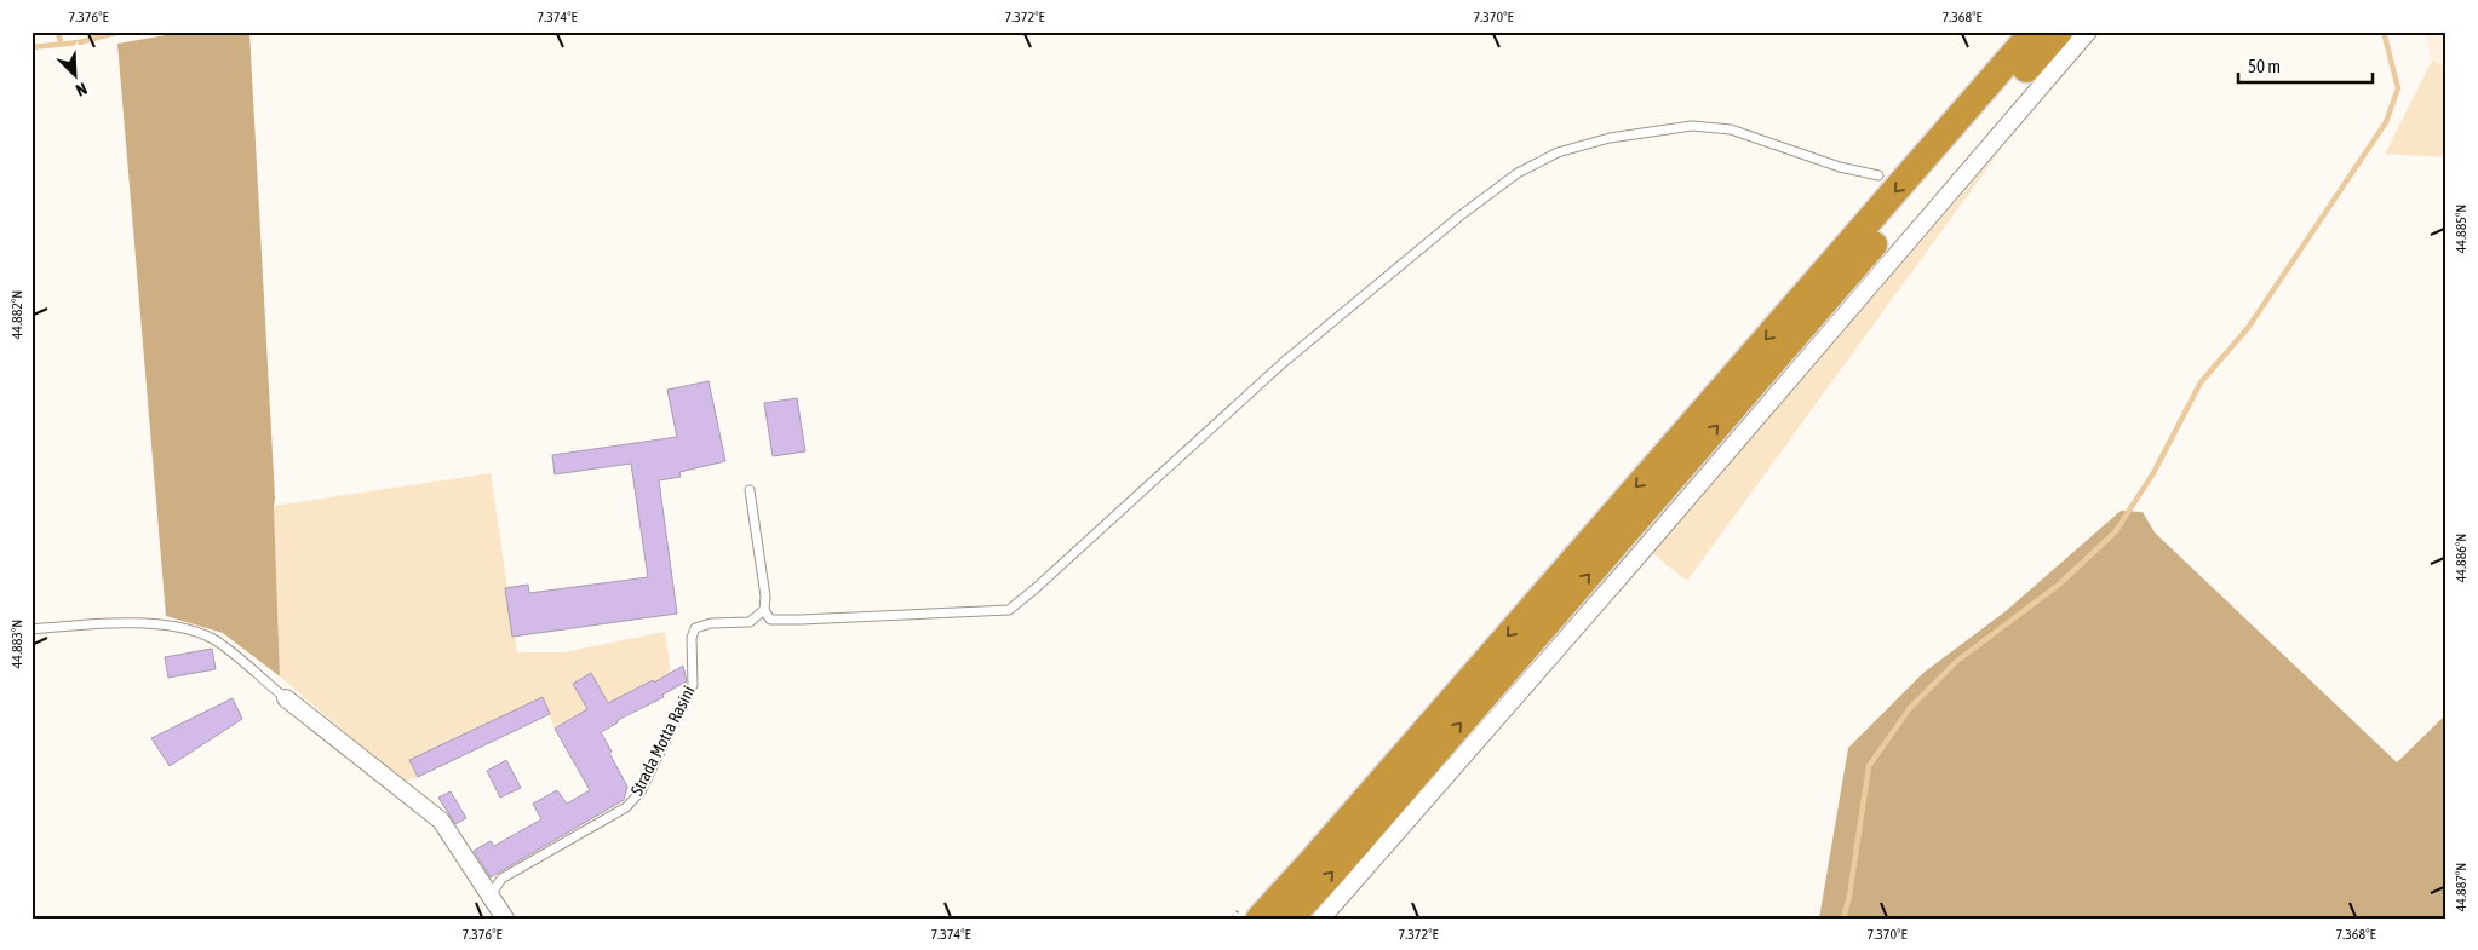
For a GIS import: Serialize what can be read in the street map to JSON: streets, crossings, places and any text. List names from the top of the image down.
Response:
{
  "streets": {
    "lane": ["Strada Motta Rasini"]
  },
  "scale_bar": "50 m",
  "north": "bottom right",
  "coordinates": [
    "7.376°E",
    "7.374°E",
    "7.372°E",
    "7.370°E",
    "7.368°E",
    "44.885°N",
    "44.882°N",
    "44.886°N",
    "44.883°N",
    "44.887°N"
  ]
}
